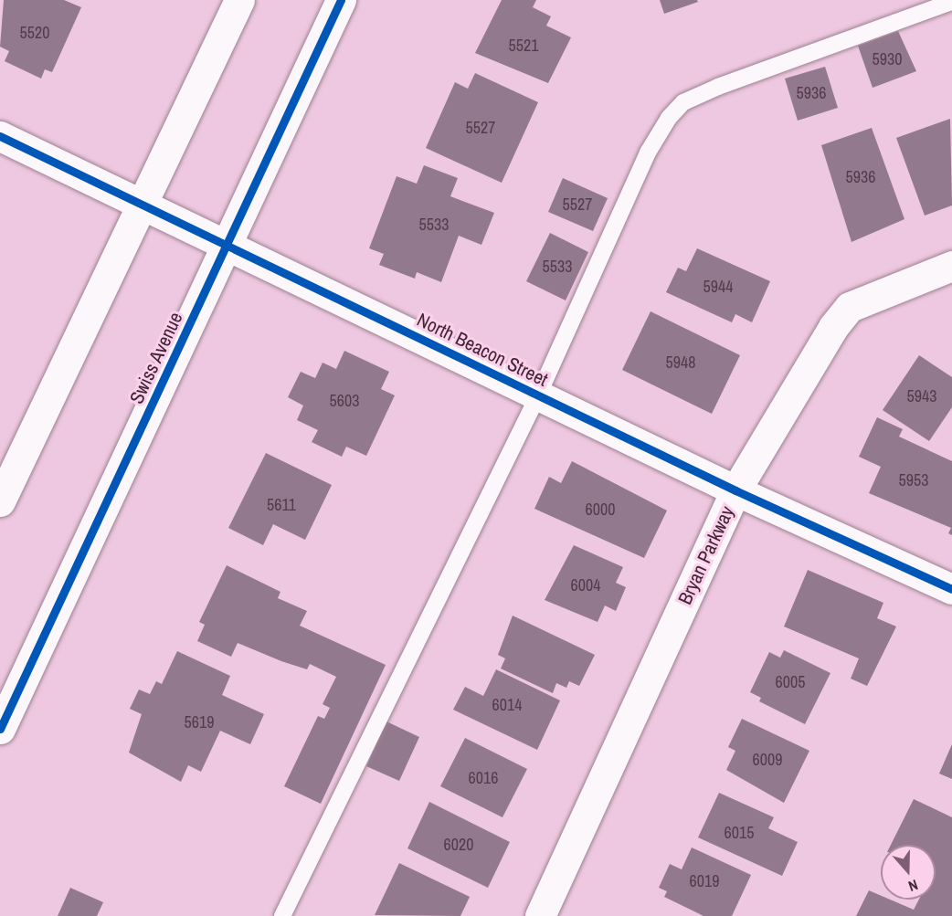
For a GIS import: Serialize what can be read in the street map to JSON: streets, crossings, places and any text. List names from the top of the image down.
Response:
{
  "streets": {
    "street": ["North Beacon Street", "Swiss Avenue", "Bryan Parkway"]
  },
  "crossings": [
    ["North Beacon Street", "Swiss Avenue"],
    ["North Beacon Street", "Bryan Parkway"]
  ],
  "house_numbers": [
    "5520",
    "5521",
    "5930",
    "5936",
    "5527",
    "5936",
    "5527",
    "5533",
    "5533",
    "5944",
    "5948",
    "5943",
    "5603",
    "5953",
    "5611",
    "6000",
    "6004",
    "6005",
    "6014",
    "5619",
    "6009",
    "6016",
    "6015",
    "6020",
    "6019"
  ],
  "north": "bottom"
}
